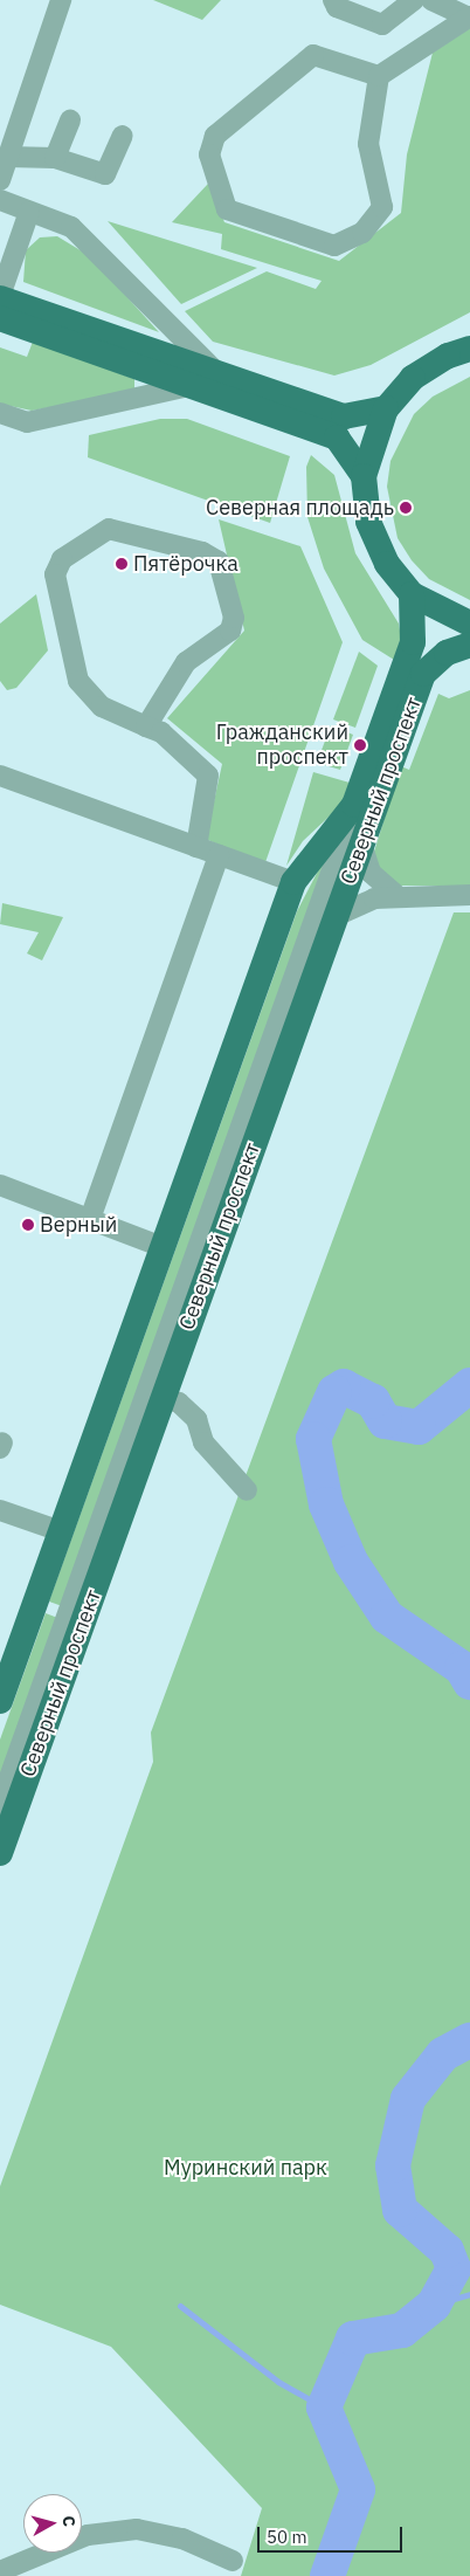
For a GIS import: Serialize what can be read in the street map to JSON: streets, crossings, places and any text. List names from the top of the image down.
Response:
{
  "streets": {
    "main road": ["Северный проспект"]
  },
  "parks": ["Муринский парк"],
  "places": [
    "Северная площадь",
    "Пятёрочка",
    "Гражданский проспект",
    "Верный"
  ],
  "scale_bar": "50 m",
  "north": "right"
}
